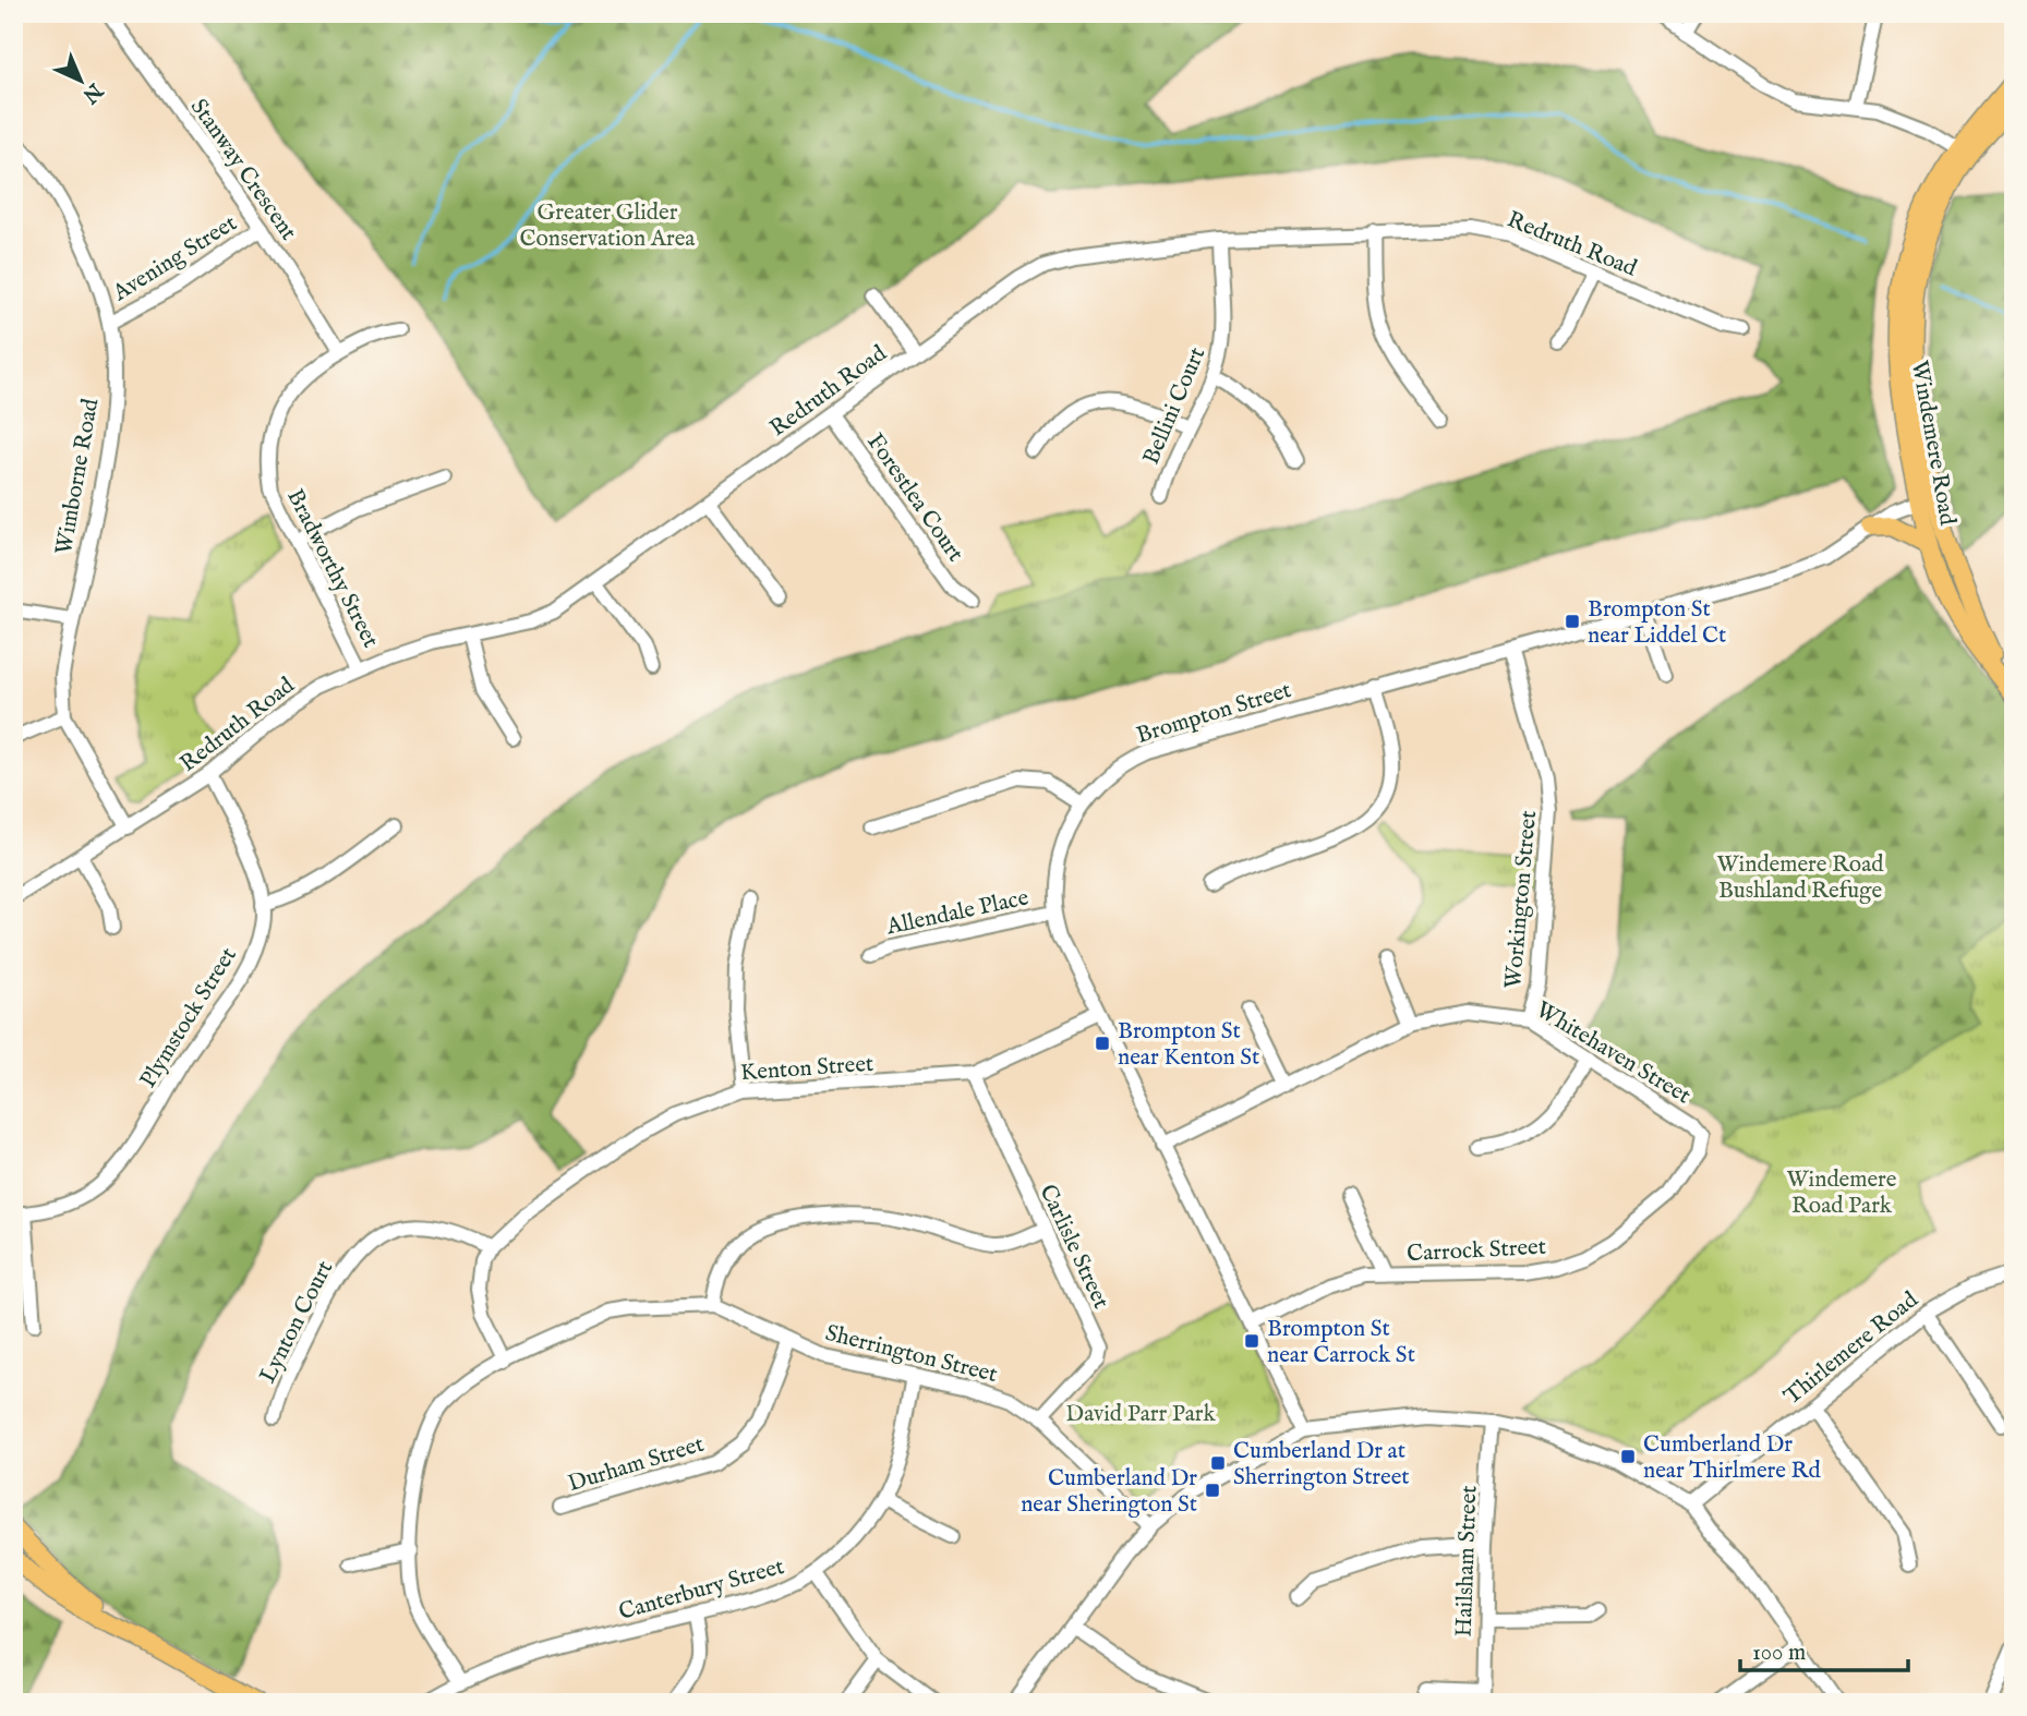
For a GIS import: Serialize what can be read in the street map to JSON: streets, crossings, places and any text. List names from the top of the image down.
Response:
{
  "streets": {
    "main road": ["Windemere Road"],
    "street": [
      "Stanway Crescent",
      "Redruth Road",
      "Avening Street",
      "Bellini Court",
      "Wimborne Road",
      "Forestlea Court",
      "Bradworthy Street",
      "Brompton Street",
      "Workington Street",
      "Allendale Place",
      "Plymstock Street",
      "Whitehaven Street",
      "Kenton Street",
      "Carlisle Street",
      "Carrock Street",
      "Lynton Court",
      "Thirlemere Road",
      "Sherrington Street",
      "Durham Street",
      "Hailsham Street",
      "Canterbury Street"
    ]
  },
  "crossings": [
    ["Stanway Crescent", "Avening Street"],
    ["Stanway Crescent", "Bradworthy Street"],
    ["Redruth Road", "Bellini Court"],
    ["Redruth Road", "Wimborne Road"],
    ["Redruth Road", "Forestlea Court"],
    ["Redruth Road", "Bradworthy Street"],
    ["Redruth Road", "Plymstock Street"],
    ["Avening Street", "Wimborne Road"],
    ["Windemere Road", "Brompton Street"],
    ["Brompton Street", "Workington Street"],
    ["Brompton Street", "Allendale Place"],
    ["Brompton Street", "Whitehaven Street"],
    ["Brompton Street", "Kenton Street"],
    ["Brompton Street", "Carrock Street"],
    ["Workington Street", "Whitehaven Street"],
    ["Whitehaven Street", "Carrock Street"],
    ["Kenton Street", "Carlisle Street"],
    ["Kenton Street", "Lynton Court"],
    ["Carlisle Street", "Sherrington Street"],
    ["Sherrington Street", "Durham Street"],
    ["Sherrington Street", "Canterbury Street"]
  ],
  "parks": [
    "Greater Glider Conservation Area",
    "Windemere Road Bushland Refuge",
    "Windemere Road Park",
    "David Parr Park"
  ],
  "places": {
    "transit": [
      "Brompton St near Liddel Ct",
      "Brompton St near Kenton St",
      "Brompton St near Carrock St",
      "Cumberland Dr near Thirlmere Rd",
      "Cumberland Dr at Sherrington Street",
      "Cumberland Dr near Sherington St"
    ]
  },
  "scale_bar": "100 m",
  "north": "bottom right"
}
